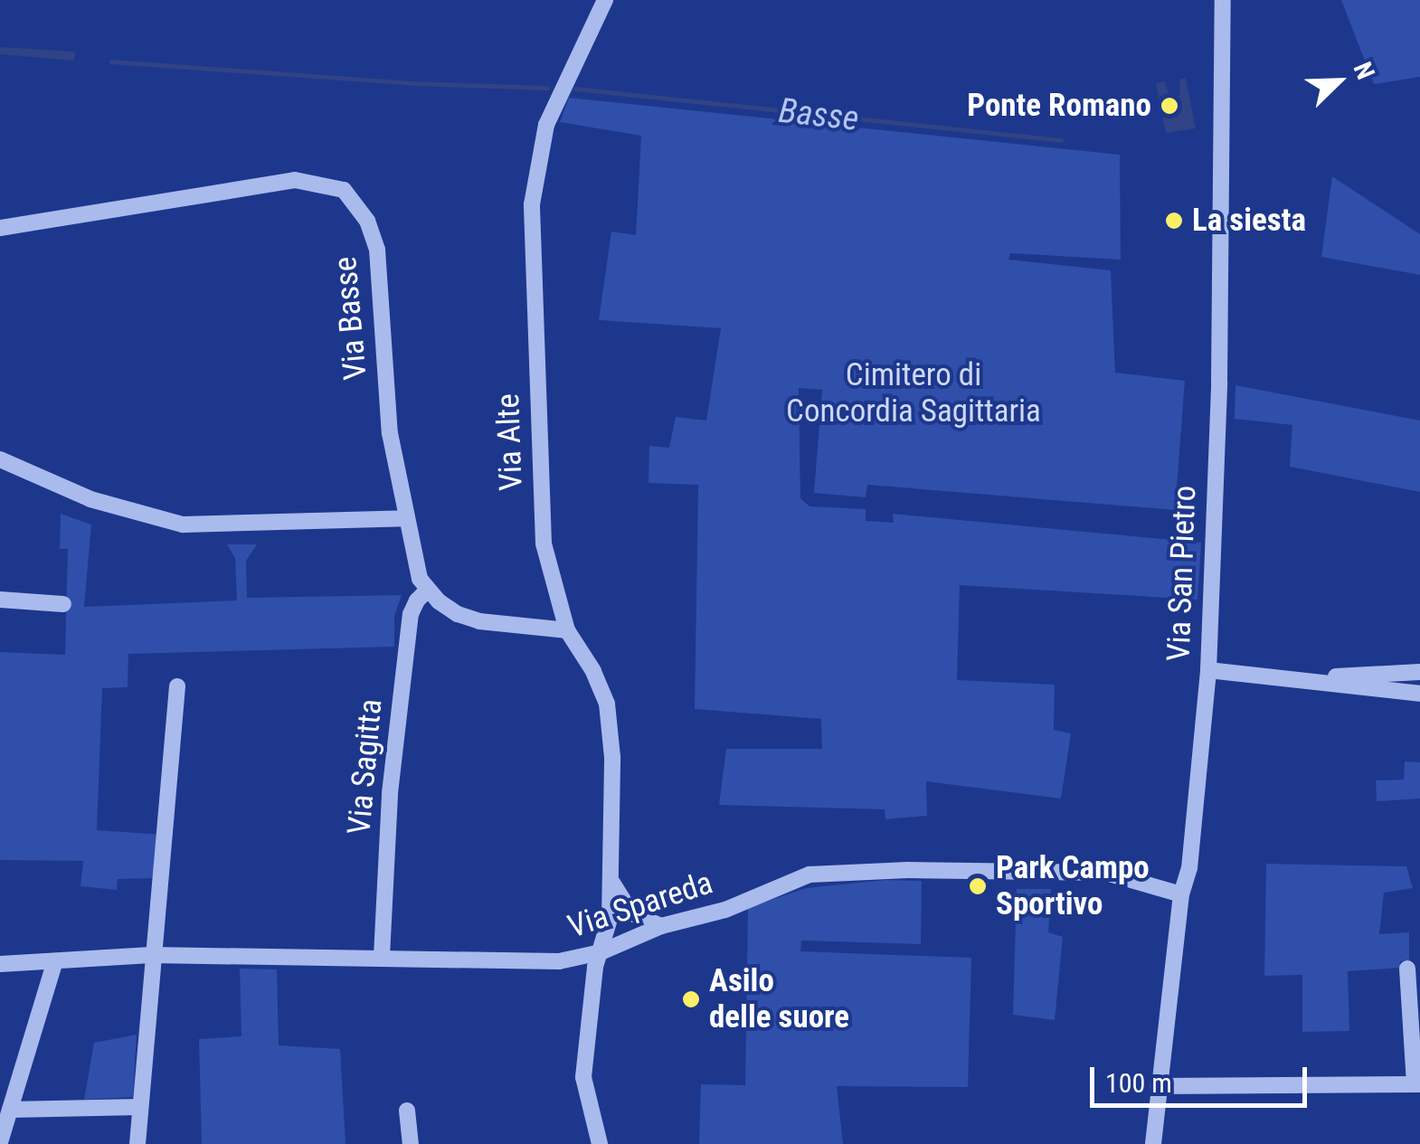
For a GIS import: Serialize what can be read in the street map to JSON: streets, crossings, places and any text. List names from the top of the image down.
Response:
{
  "streets": {
    "street": [
      "Via Basse",
      "Via Alte",
      "Via San Pietro",
      "Via Sagitta",
      "Via Spareda"
    ]
  },
  "crossings": [
    ["Via Basse", "Via Sagitta"],
    ["Via Alte", "Via Spareda"],
    ["Via San Pietro", "Via Spareda"],
    ["Via Sagitta", "Via Spareda"]
  ],
  "water": ["Basse"],
  "parks": ["Cimitero di Concordia Sagittaria"],
  "places": [
    "Ponte Romano",
    "La siesta",
    "Park Campo Sportivo",
    "Asilo delle suore"
  ],
  "scale_bar": "100 m",
  "north": "top right"
}
